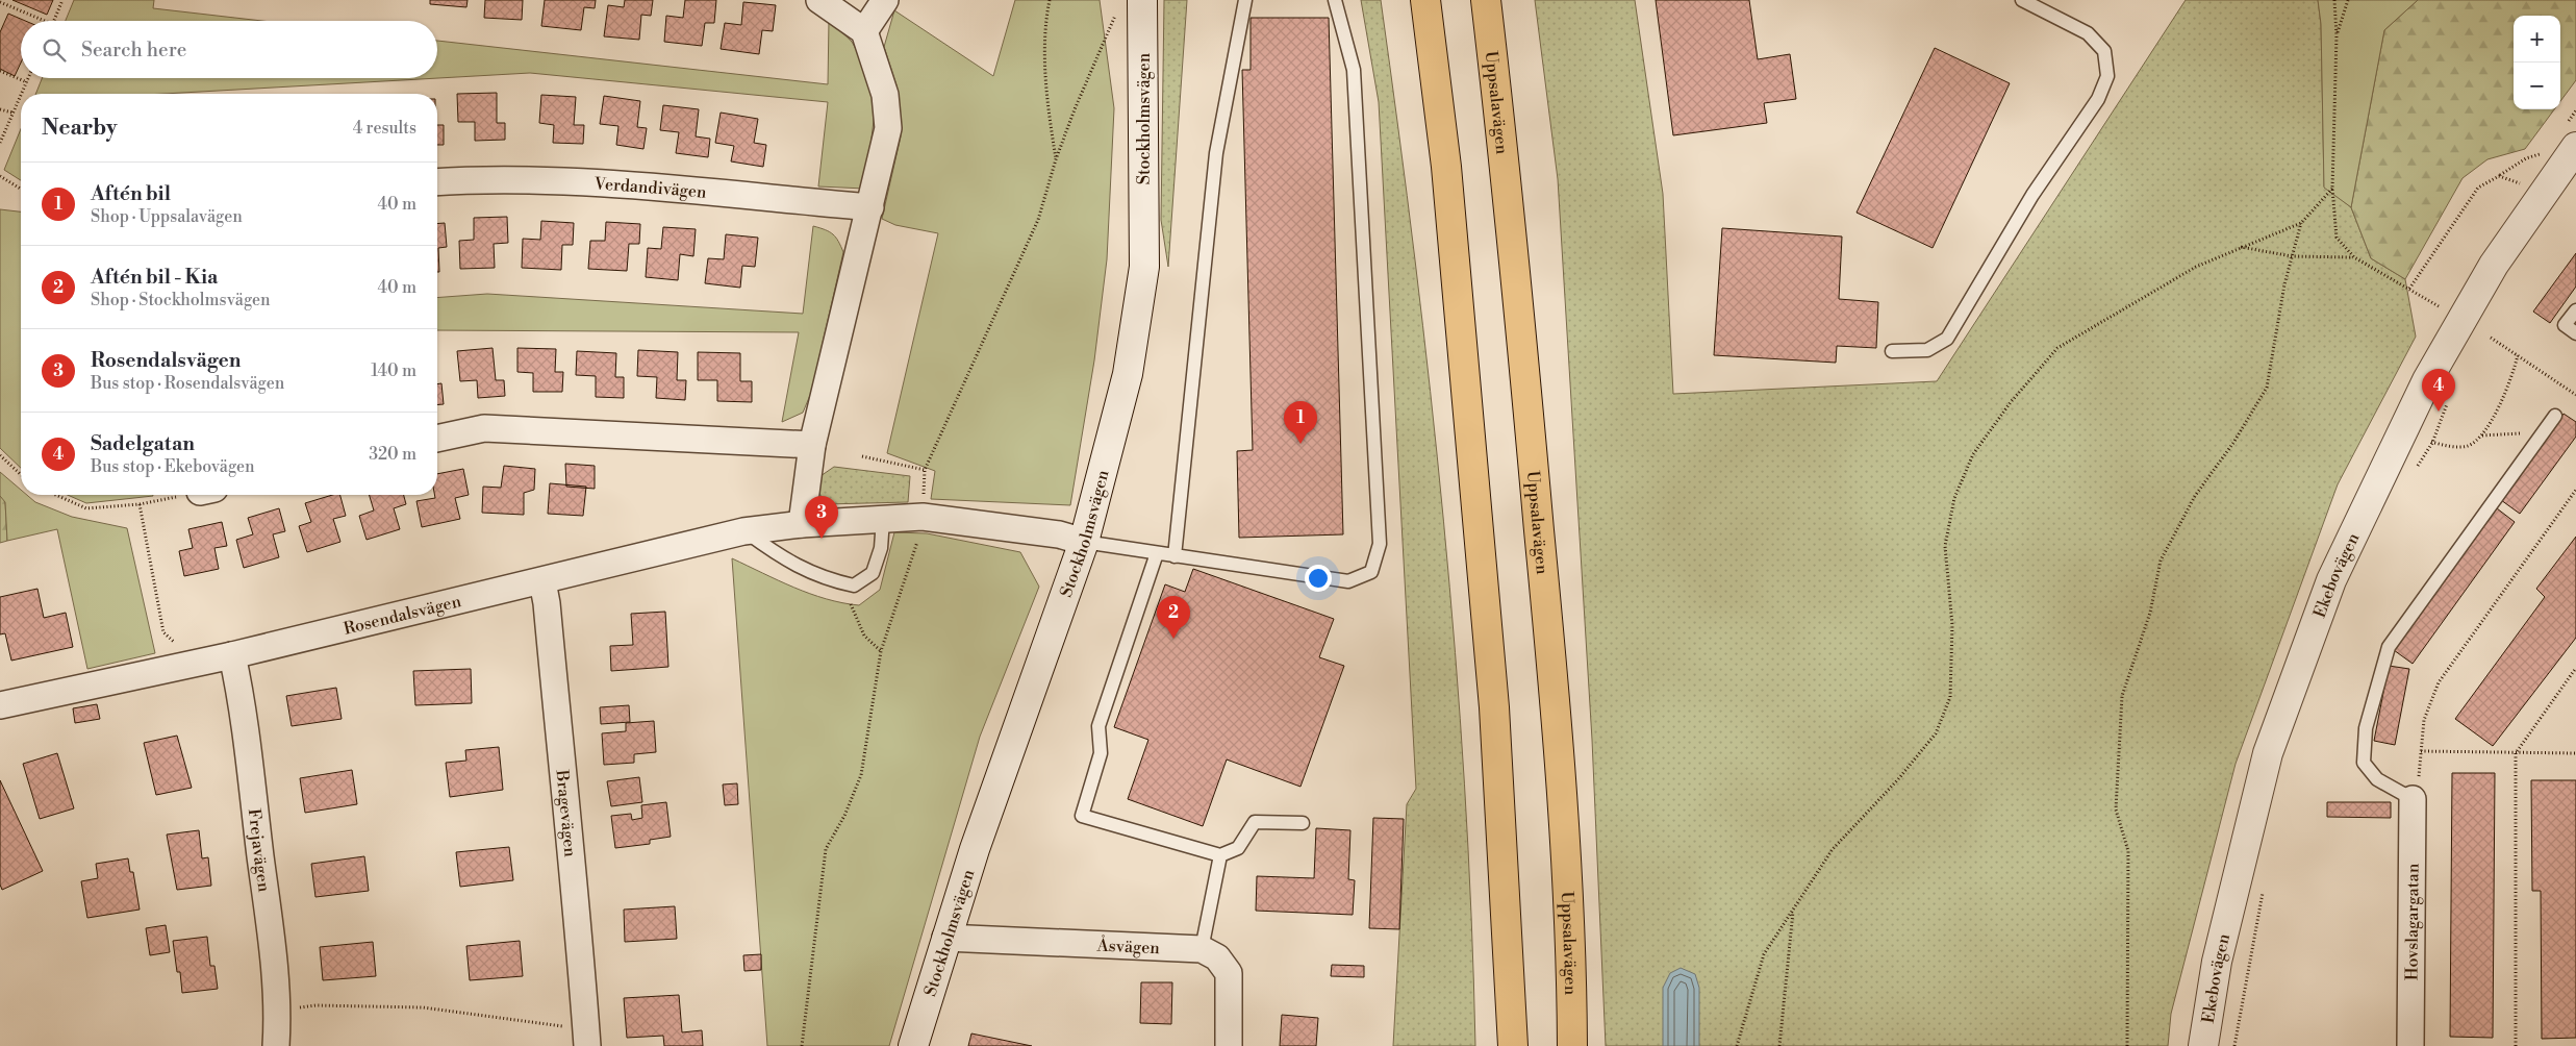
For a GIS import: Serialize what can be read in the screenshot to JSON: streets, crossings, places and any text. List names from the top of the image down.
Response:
{
  "streets": {
    "highway": ["Uppsalavägen"],
    "main road": ["Stockholmsvägen", "Ekebovägen"],
    "street": [
      "Verdandivägen",
      "Rosendalsvägen",
      "Bragevägen",
      "Frejavägen",
      "Hovslagargatan",
      "Åsvägen"
    ]
  },
  "crossings": [
    ["Stockholmsvägen", "Rosendalsvägen"],
    ["Stockholmsvägen", "Åsvägen"],
    ["Rosendalsvägen", "Bragevägen"],
    ["Rosendalsvägen", "Frejavägen"]
  ],
  "page": {
    "map_buttons": ["+", "−"],
    "search": "Search here",
    "heading": ["Nearby", "4 results"],
    "list": [
      {
        "mark": "1",
        "name": "Aftén bil",
        "note": "Shop · Uppsalavägen",
        "value": "40 m"
      },
      {
        "mark": "2",
        "name": "Aftén bil - Kia",
        "note": "Shop · Stockholmsvägen",
        "value": "40 m"
      },
      {
        "mark": "3",
        "name": "Rosendalsvägen",
        "note": "Bus stop · Rosendalsvägen",
        "value": "140 m"
      },
      {
        "mark": "4",
        "name": "Sadelgatan",
        "note": "Bus stop · Ekebovägen",
        "value": "320 m"
      }
    ],
    "pins": [
      "4",
      "1",
      "3",
      "2"
    ]
  }
}
